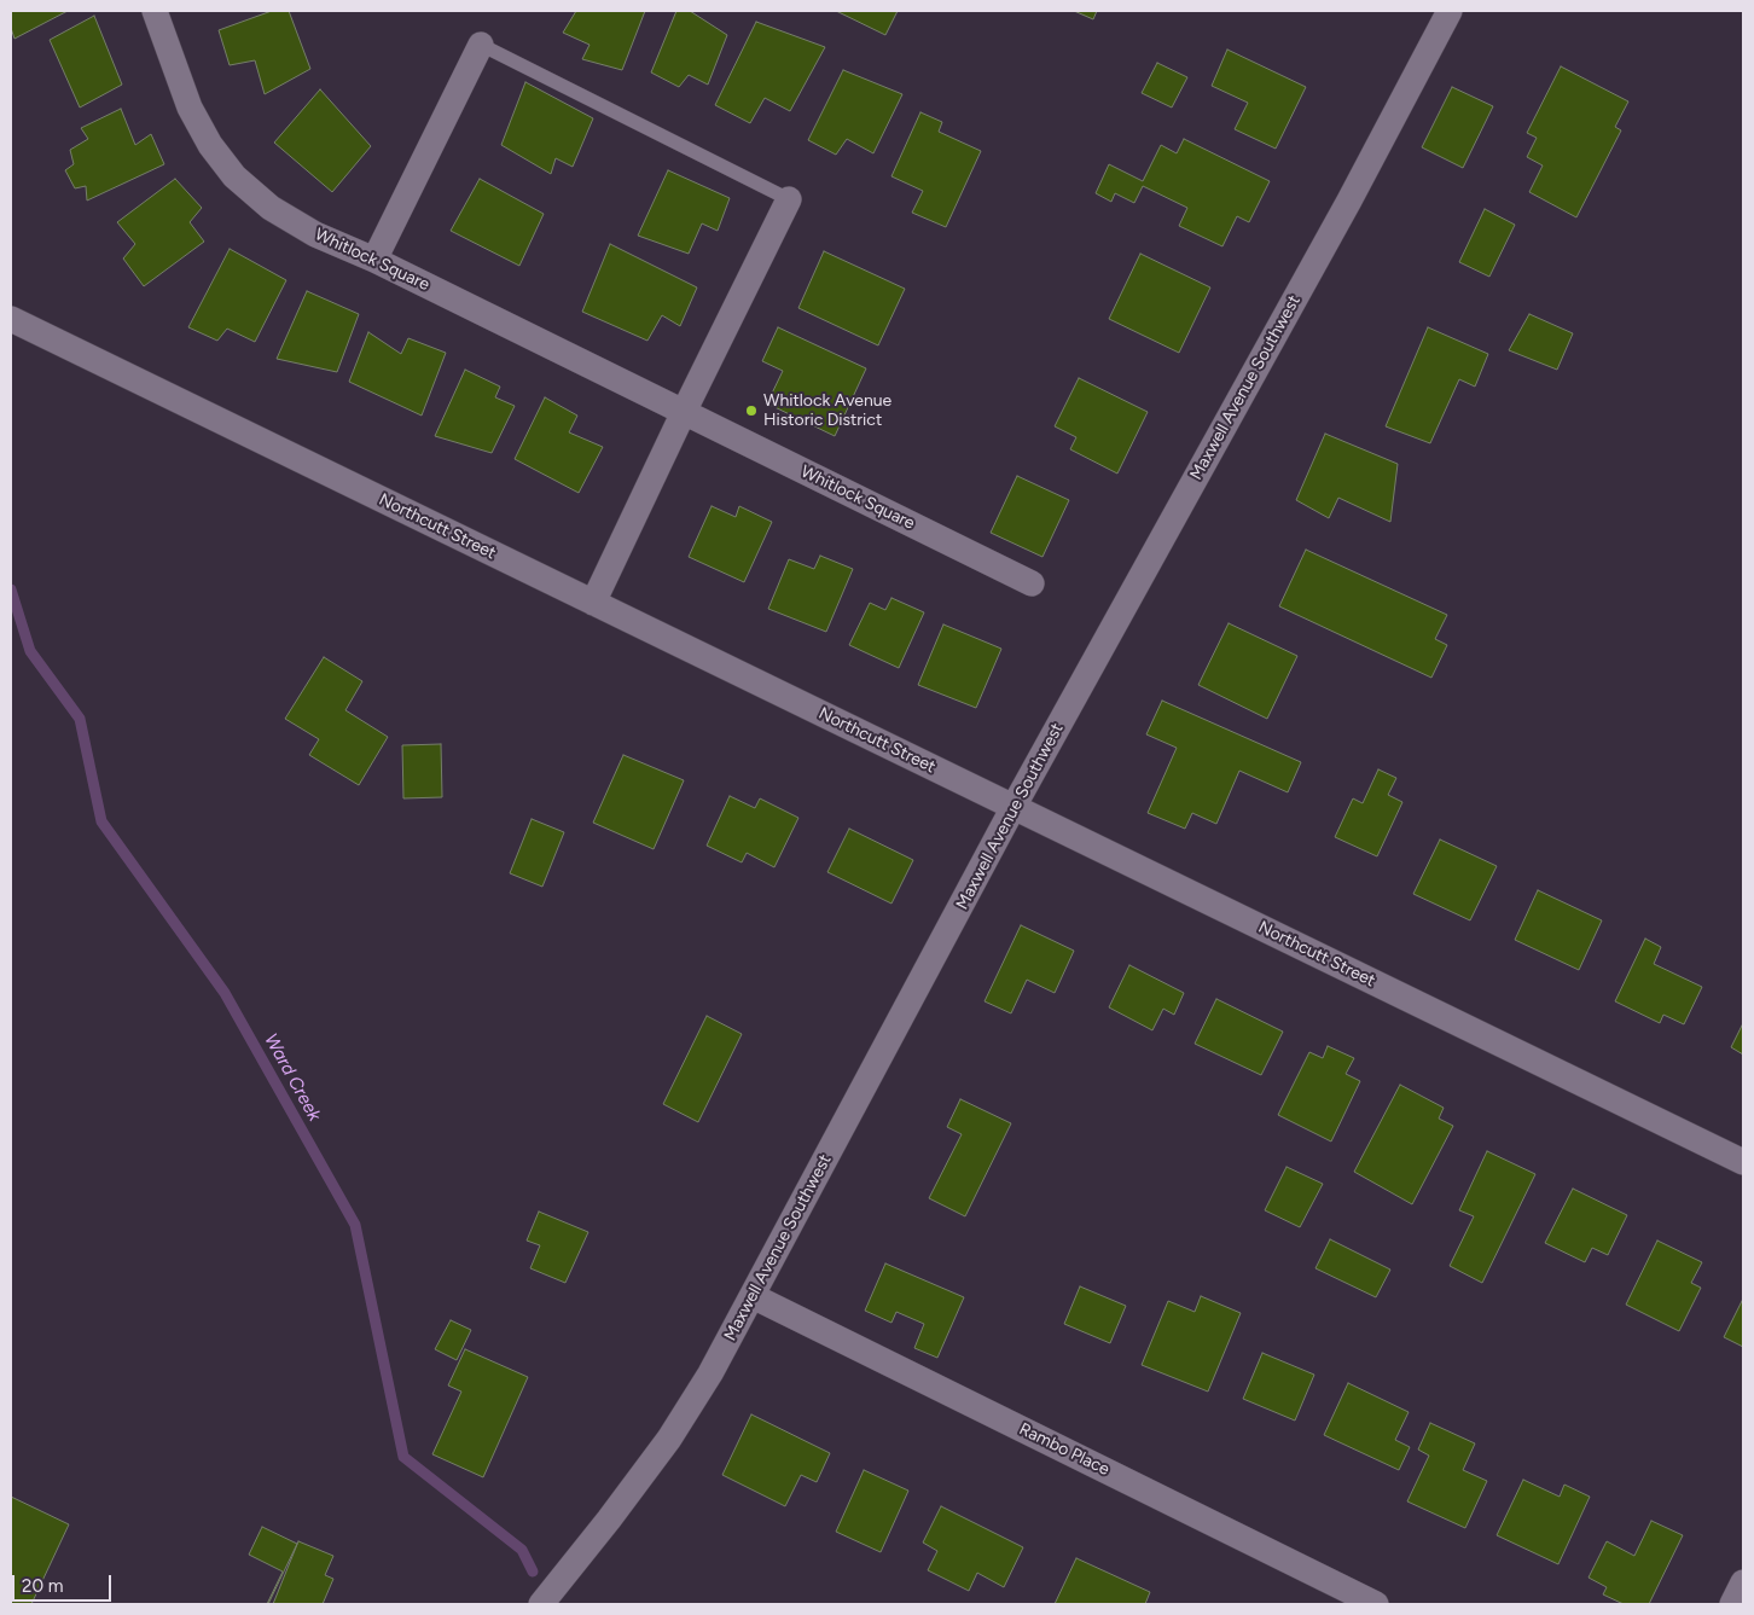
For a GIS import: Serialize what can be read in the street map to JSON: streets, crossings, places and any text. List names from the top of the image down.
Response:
{
  "streets": {
    "street": [
      "Whitlock Square",
      "Maxwell Avenue Southwest",
      "Northcutt Street",
      "Rambo Place"
    ]
  },
  "crossings": [
    ["Maxwell Avenue Southwest", "Northcutt Street"],
    ["Maxwell Avenue Southwest", "Rambo Place"]
  ],
  "water": ["Ward Creek"],
  "places": ["Whitlock Avenue Historic District"],
  "scale_bar": "20 m"
}
